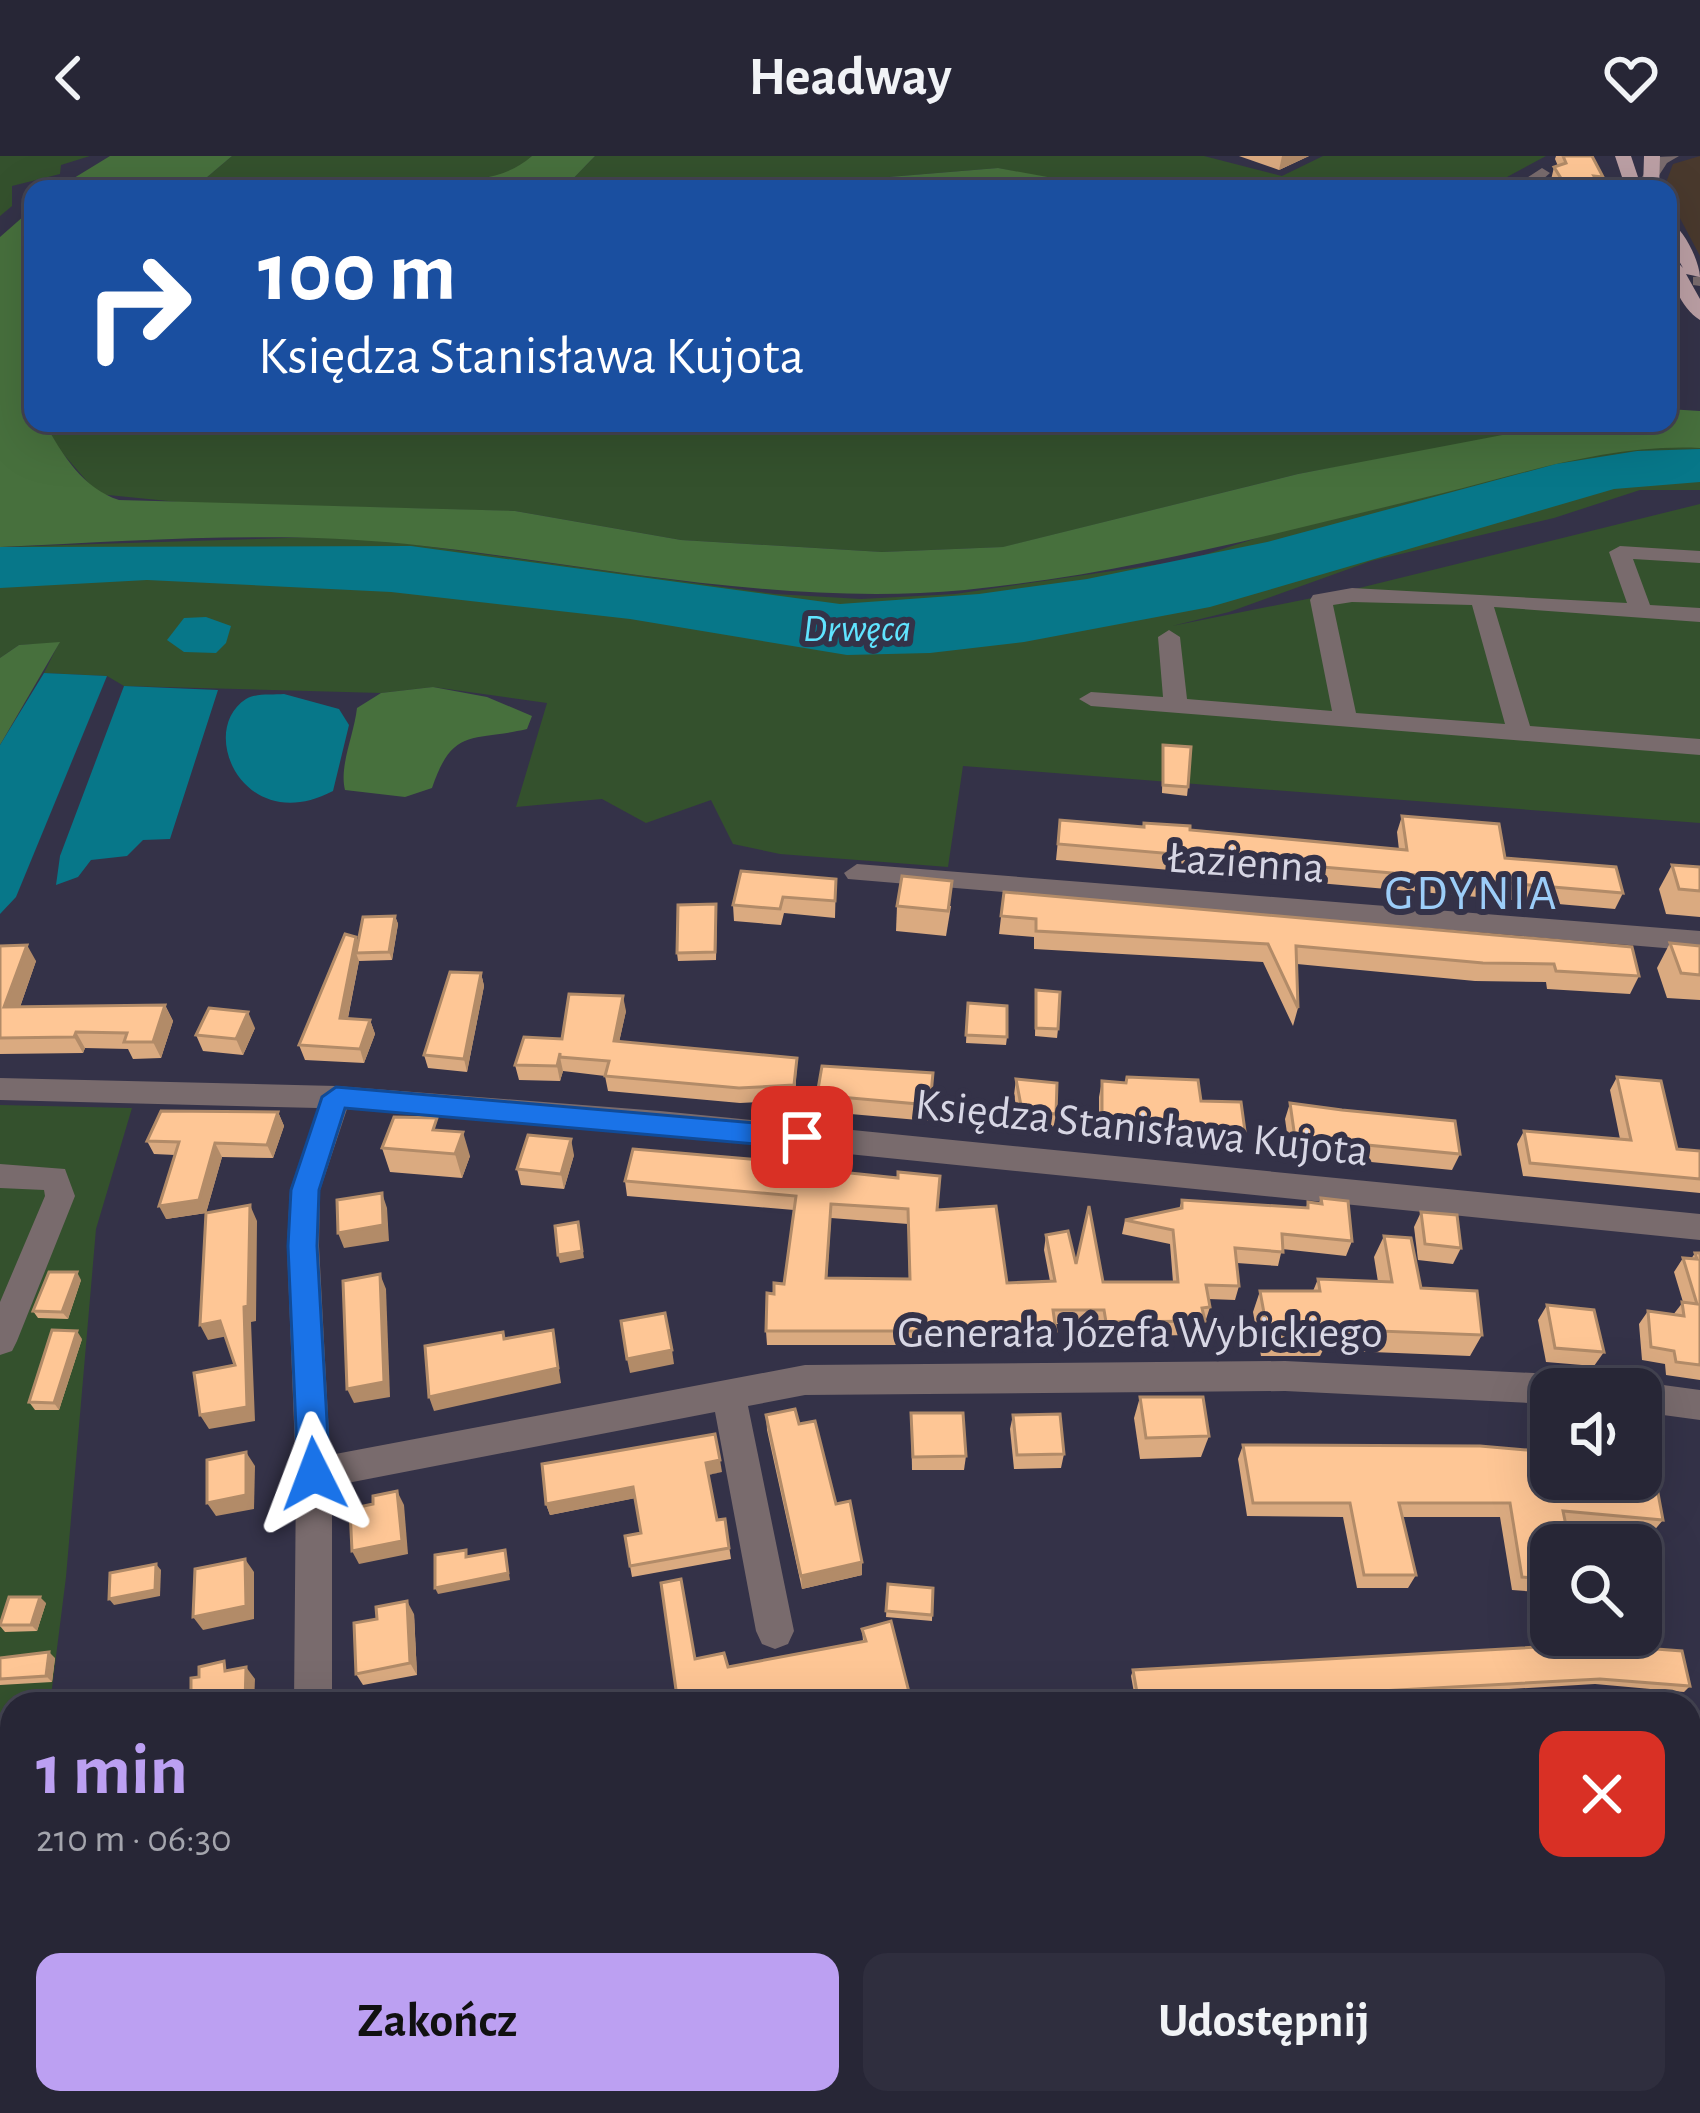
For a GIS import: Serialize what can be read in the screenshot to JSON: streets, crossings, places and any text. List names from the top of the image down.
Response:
{
  "streets": {
    "street": ["Łazienna", "Księdza Stanisława Kujota", "Generała Józefa Wybickiego"]
  },
  "districts": ["GDYNIA"],
  "water": ["Drwęca"],
  "page": {
    "header": "Headway",
    "turn": ["100 m", "Księdza Stanisława Kujota"],
    "heading": ["1 min", "210 m · 06:30"],
    "buttons": ["Zakończ", "Udostępnij"]
  }
}
